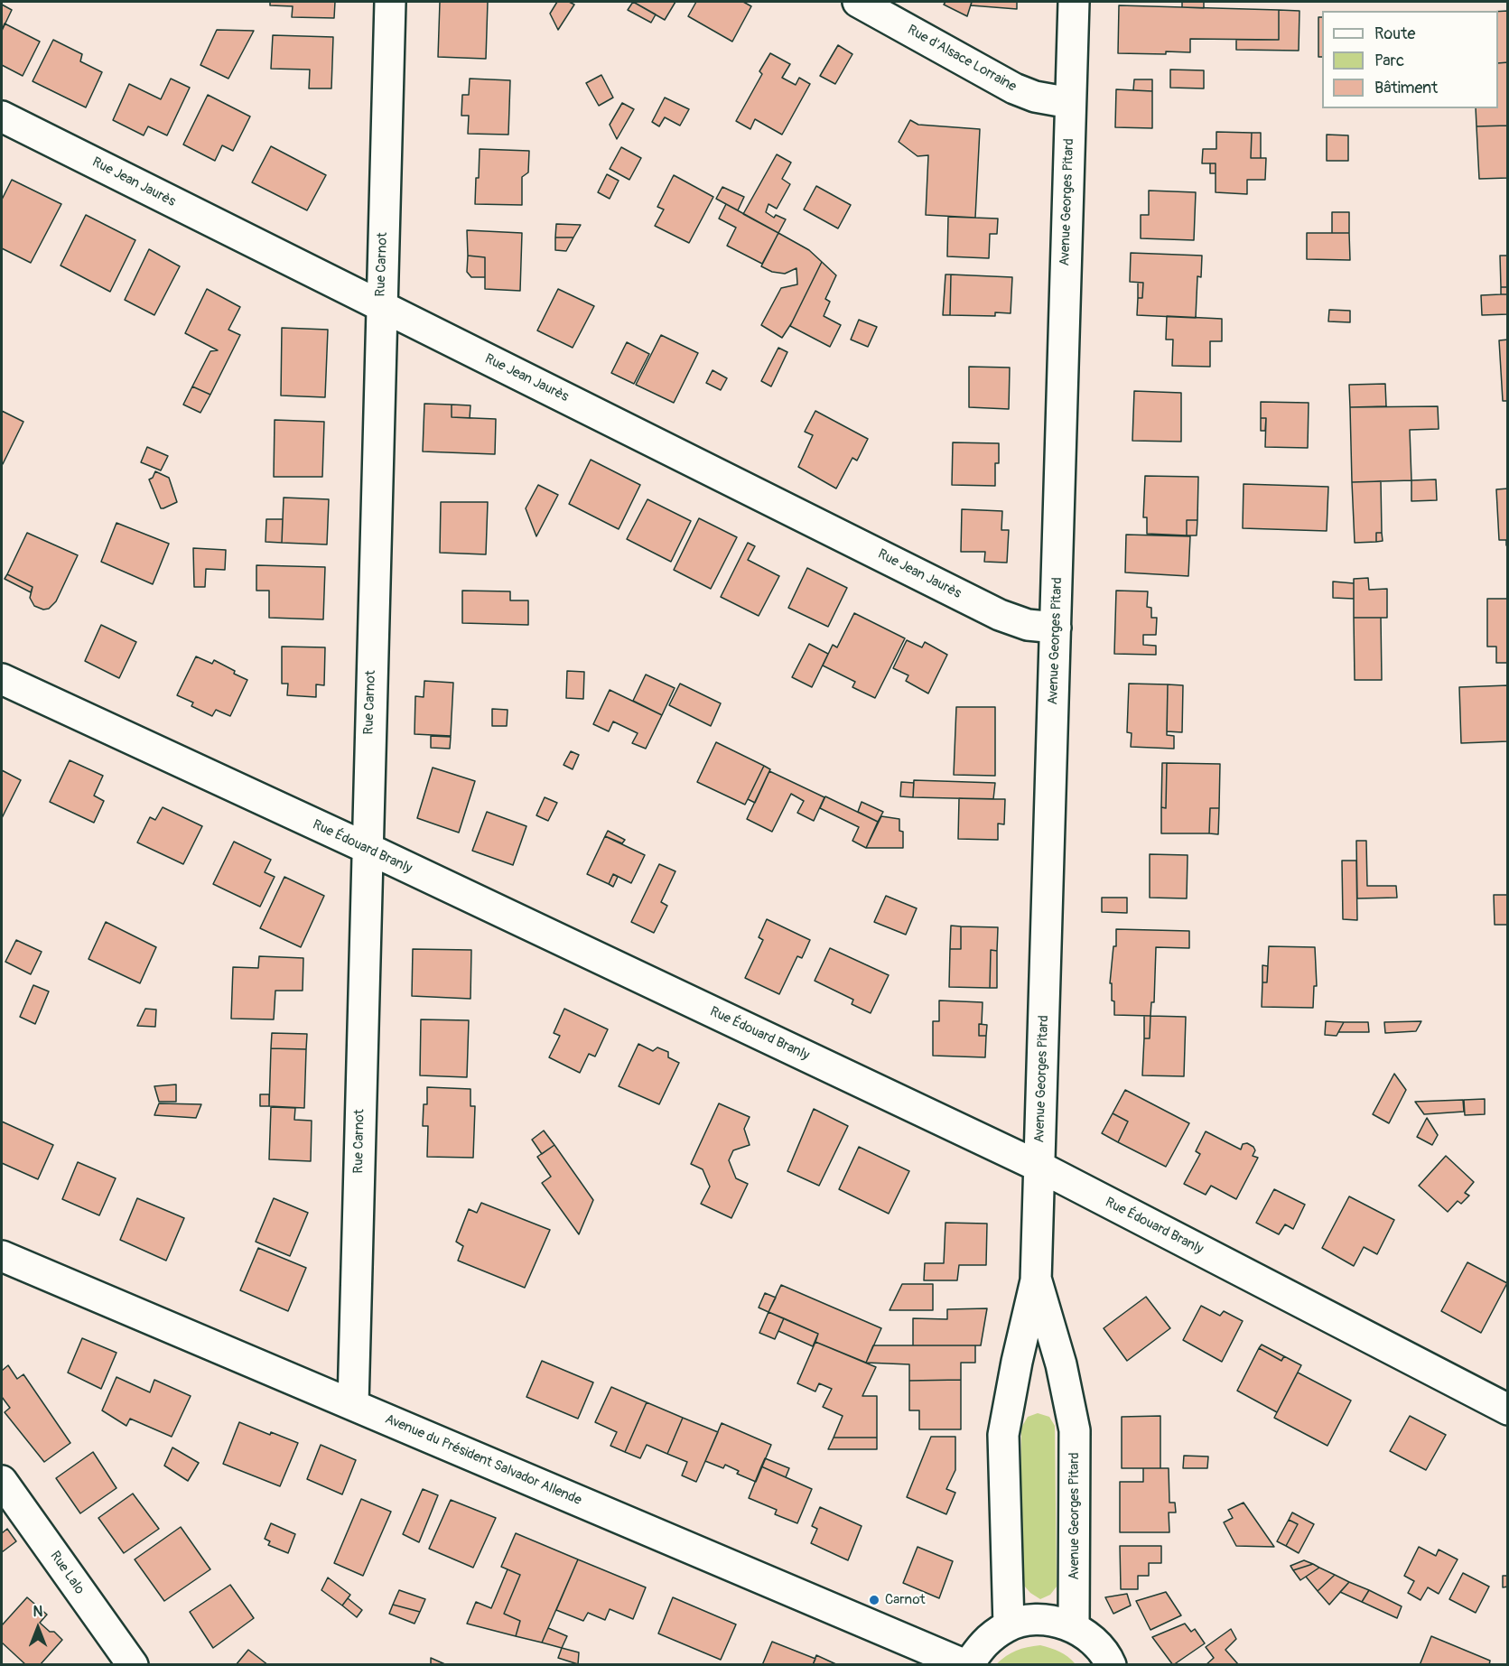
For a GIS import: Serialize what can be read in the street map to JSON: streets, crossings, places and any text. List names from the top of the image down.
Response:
{
  "streets": {
    "street": [
      "Rue d'Alsace Lorraine",
      "Rue Jean Jaurès",
      "Avenue Georges Pitard",
      "Rue Carnot",
      "Rue Édouard Branly",
      "Avenue du Président Salvador Allende",
      "Rue Lalo"
    ]
  },
  "crossings": [
    ["Rue d'Alsace Lorraine", "Avenue Georges Pitard"],
    ["Rue Jean Jaurès", "Avenue Georges Pitard"],
    ["Rue Jean Jaurès", "Rue Carnot"],
    ["Avenue Georges Pitard", "Rue Édouard Branly"],
    ["Rue Carnot", "Rue Édouard Branly"],
    ["Rue Carnot", "Avenue du Président Salvador Allende"]
  ],
  "places": ["Carnot"],
  "legend": ["Route", "Parc", "Bâtiment"],
  "north": "top"
}
